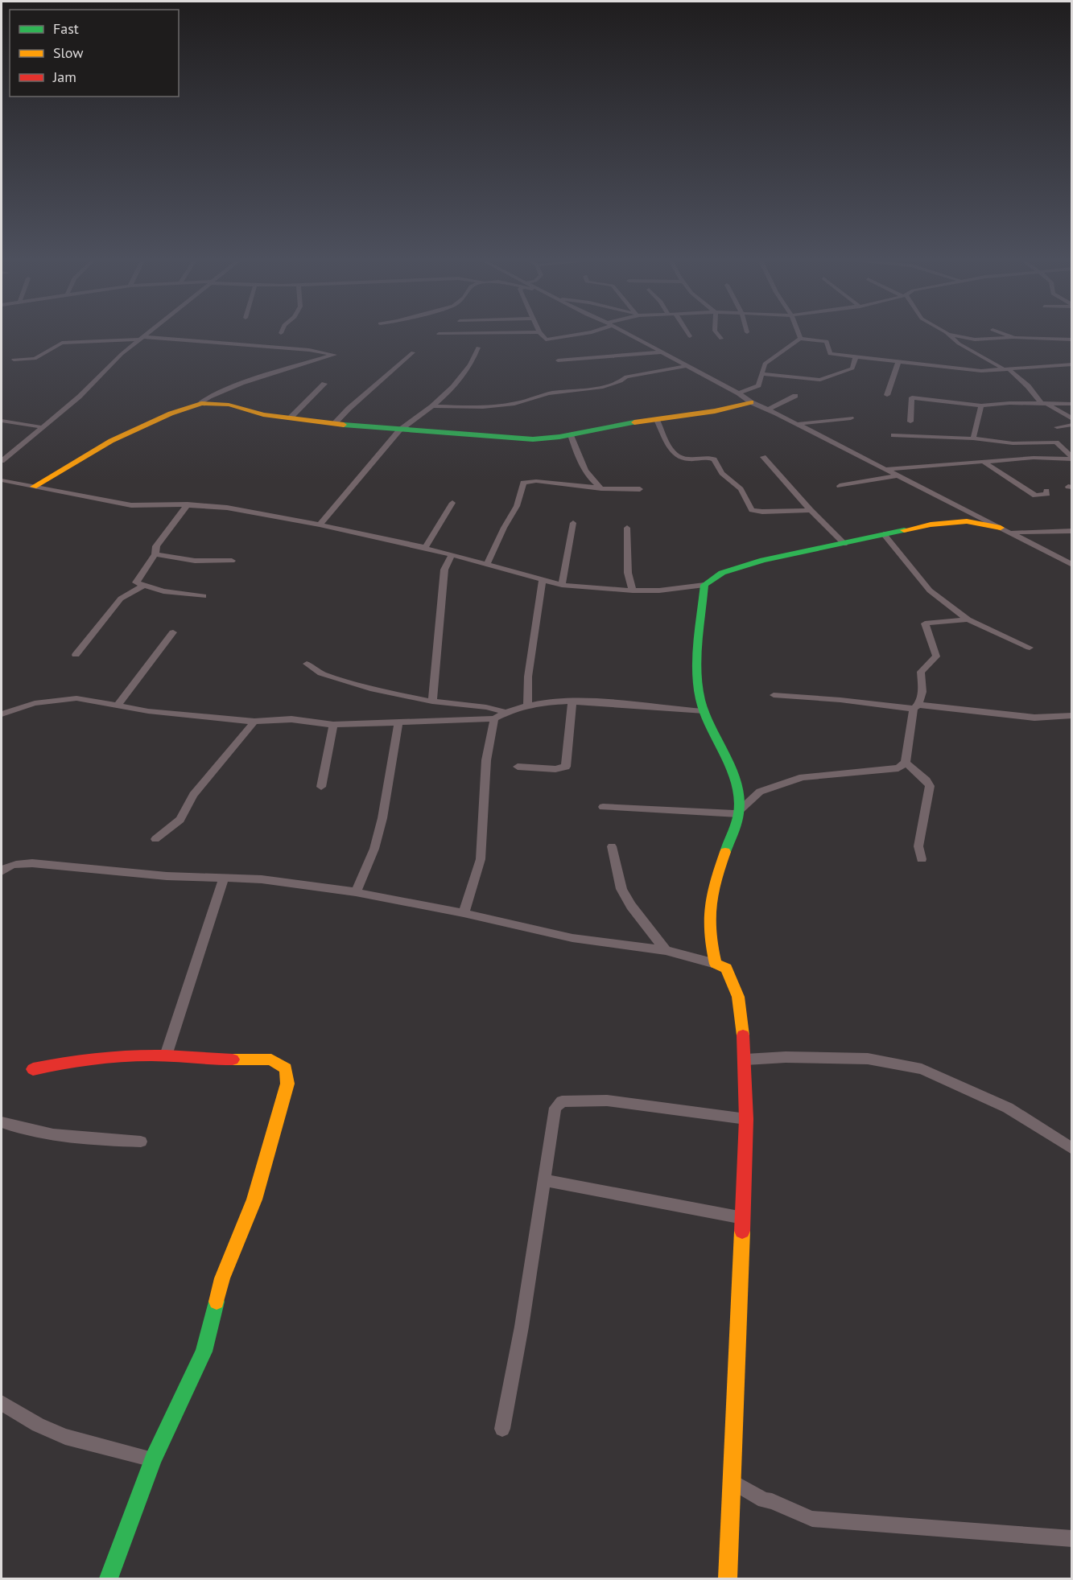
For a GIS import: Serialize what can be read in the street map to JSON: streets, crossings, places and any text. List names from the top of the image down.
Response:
{
  "legend": ["Fast", "Slow", "Jam"]
}
